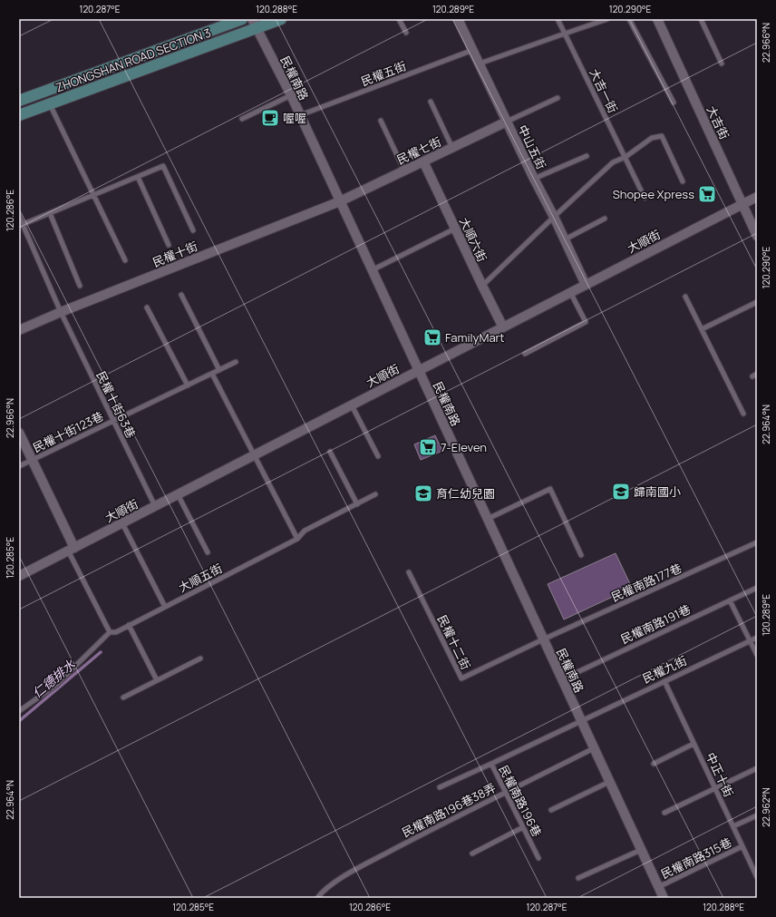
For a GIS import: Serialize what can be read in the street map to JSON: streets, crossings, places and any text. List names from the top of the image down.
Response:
{
  "streets": {
    "main road": ["ZHONGSHAN ROAD SECTION 3"],
    "street": [
      "民權南路",
      "大吉街",
      "中山五街",
      "民權七街",
      "大順六街",
      "大順街",
      "民權十街"
    ],
    "lane": [
      "民權五街",
      "大吉一街",
      "民權十街63巷",
      "民權十街123巷",
      "大順五街",
      "民權南路177巷",
      "民權南路191巷",
      "民權十二街",
      "民權九街",
      "中正十街",
      "民權南路196巷",
      "民權南路196巷38弄",
      "民權南路315巷"
    ]
  },
  "crossings": [
    ["ZHONGSHAN ROAD SECTION 3", "民權南路"],
    ["民權五街", "民權南路"],
    ["民權五街", "中山五街"],
    ["民權南路", "民權七街"],
    ["民權南路", "大順街"],
    ["民權南路", "民權十街"],
    ["民權南路", "民權南路177巷"],
    ["民權南路", "民權南路191巷"],
    ["民權南路", "民權十二街"],
    ["民權南路", "民權九街"],
    ["民權南路", "民權南路196巷"],
    ["民權南路", "民權南路196巷38弄"],
    ["民權南路", "民權南路315巷"],
    ["大吉街", "大順街"],
    ["中山五街", "民權七街"],
    ["中山五街", "大順街"],
    ["民權七街", "大順六街"],
    ["民權七街", "民權十街"],
    ["大順六街", "大順街"],
    ["大順街", "民權十街63巷"],
    ["民權十街", "民權十街63巷"],
    ["民權十街63巷", "民權十街123巷"],
    ["民權南路177巷", "民權十二街"],
    ["民權九街", "中正十街"],
    ["民權九街", "民權南路196巷"],
    ["中正十街", "民權南路315巷"],
    ["民權南路196巷", "民權南路196巷38弄"]
  ],
  "water": ["仁德排水"],
  "places": {
    "cafe": ["喔喔"],
    "supermarket": ["Shopee Xpress", "FamilyMart", "7-Eleven"],
    "school or university": ["歸南國小", "育仁幼兒園"]
  },
  "coordinates": [
    "120.287°E",
    "120.288°E",
    "120.289°E",
    "120.290°E",
    "22.966°N",
    "120.286°E",
    "22.964°N",
    "120.285°E",
    "22.962°N"
  ]
}
